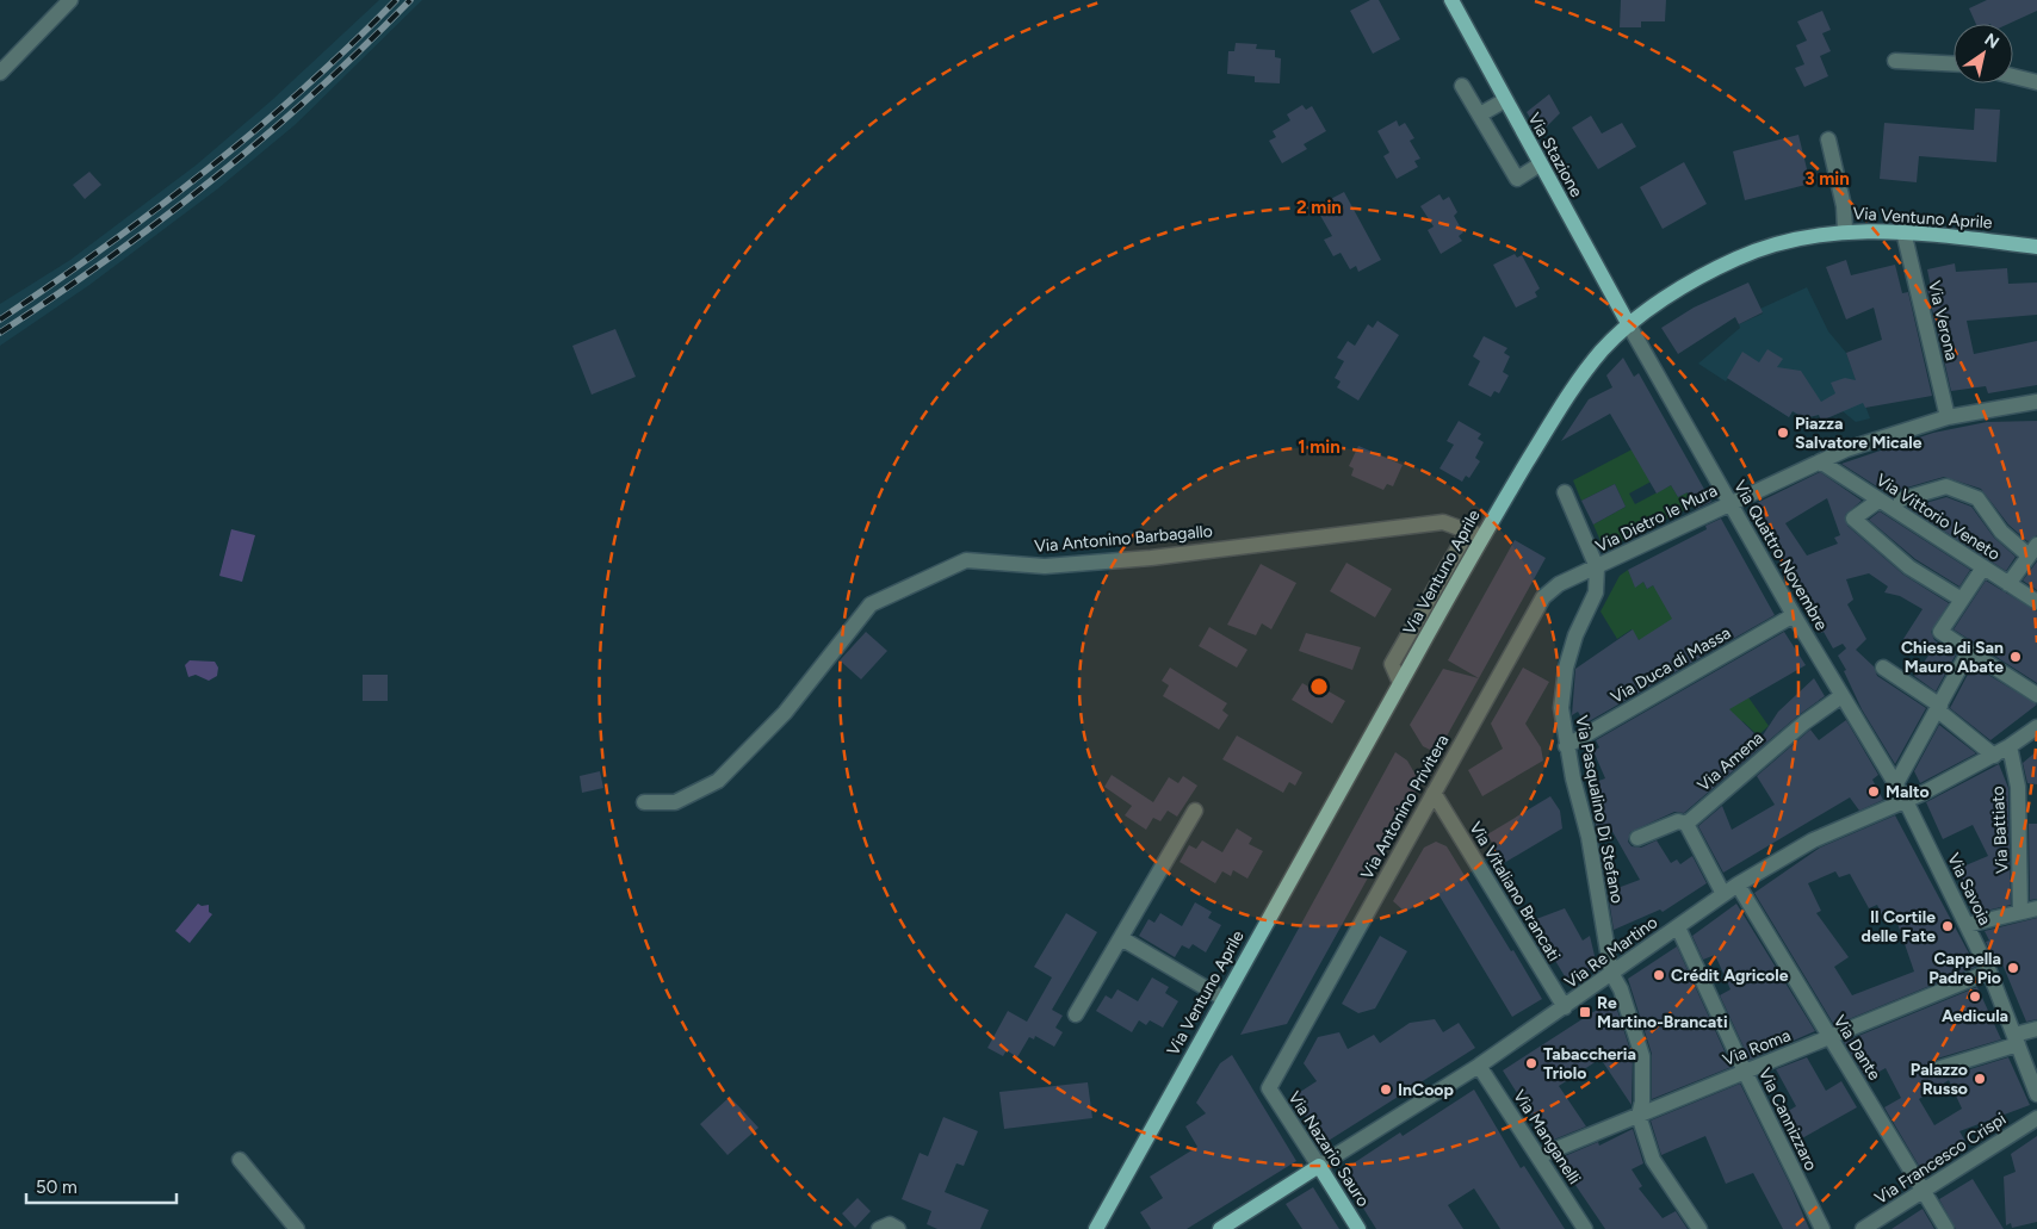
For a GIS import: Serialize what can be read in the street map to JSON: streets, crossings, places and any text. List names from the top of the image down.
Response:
{
  "streets": {
    "main road": [
      "Via Stazione",
      "Via Ventuno Aprile",
      "Via Re Martino",
      "Via Nazario Sauro"
    ],
    "street": [
      "Via Verona",
      "Via Vittorio Veneto",
      "Via Dietro le Mura",
      "Via Antonino Barbagallo",
      "Via Quattro Novembre",
      "Via Duca di Massa",
      "Via Amena",
      "Via Antonino Privitera",
      "Via Pasqualino Di Stefano",
      "Via Battiato",
      "Via Savoia",
      "Via Vitaliano Brancati",
      "Via Roma",
      "Via Dante",
      "Via Cannizzaro",
      "Via Manganelli",
      "Via Francesco Crispi"
    ]
  },
  "crossings": [
    ["Via Stazione", "Via Ventuno Aprile"],
    ["Via Stazione", "Via Quattro Novembre"],
    ["Via Ventuno Aprile", "Via Verona"],
    ["Via Ventuno Aprile", "Via Antonino Barbagallo"],
    ["Via Ventuno Aprile", "Via Quattro Novembre"],
    ["Via Verona", "Via Dietro le Mura"],
    ["Via Vittorio Veneto", "Via Dietro le Mura"],
    ["Via Dietro le Mura", "Via Quattro Novembre"],
    ["Via Dietro le Mura", "Via Antonino Privitera"],
    ["Via Dietro le Mura", "Via Pasqualino Di Stefano"],
    ["Via Quattro Novembre", "Via Duca di Massa"],
    ["Via Quattro Novembre", "Via Amena"],
    ["Via Quattro Novembre", "Via Savoia"],
    ["Via Quattro Novembre", "Via Re Martino"],
    ["Via Duca di Massa", "Via Pasqualino Di Stefano"],
    ["Via Antonino Privitera", "Via Pasqualino Di Stefano"],
    ["Via Antonino Privitera", "Via Vitaliano Brancati"],
    ["Via Antonino Privitera", "Via Nazario Sauro"],
    ["Via Pasqualino Di Stefano", "Via Re Martino"],
    ["Via Pasqualino Di Stefano", "Via Roma"],
    ["Via Battiato", "Via Re Martino"],
    ["Via Savoia", "Via Re Martino"],
    ["Via Savoia", "Via Roma"],
    ["Via Vitaliano Brancati", "Via Re Martino"],
    ["Via Re Martino", "Via Dante"],
    ["Via Re Martino", "Via Cannizzaro"],
    ["Via Re Martino", "Via Manganelli"],
    ["Via Re Martino", "Via Nazario Sauro"],
    ["Via Roma", "Via Dante"],
    ["Via Roma", "Via Cannizzaro"],
    ["Via Roma", "Via Manganelli"],
    ["Via Dante", "Via Francesco Crispi"]
  ],
  "places": {
    "other": [
      "Piazza Salvatore Micale",
      "Chiesa di San Mauro Abate",
      "Malto",
      "Il Cortile delle Fate",
      "Cappella Padre Pio",
      "Crédit Agricole",
      "Aedicula",
      "Tabaccheria Triolo",
      "Palazzo Russo",
      "InCoop"
    ],
    "transit": ["Re Martino-Brancati"]
  },
  "scale_bar": "50 m",
  "north": "top right",
  "rings": ["3 min", "2 min", "1 min"]
}
